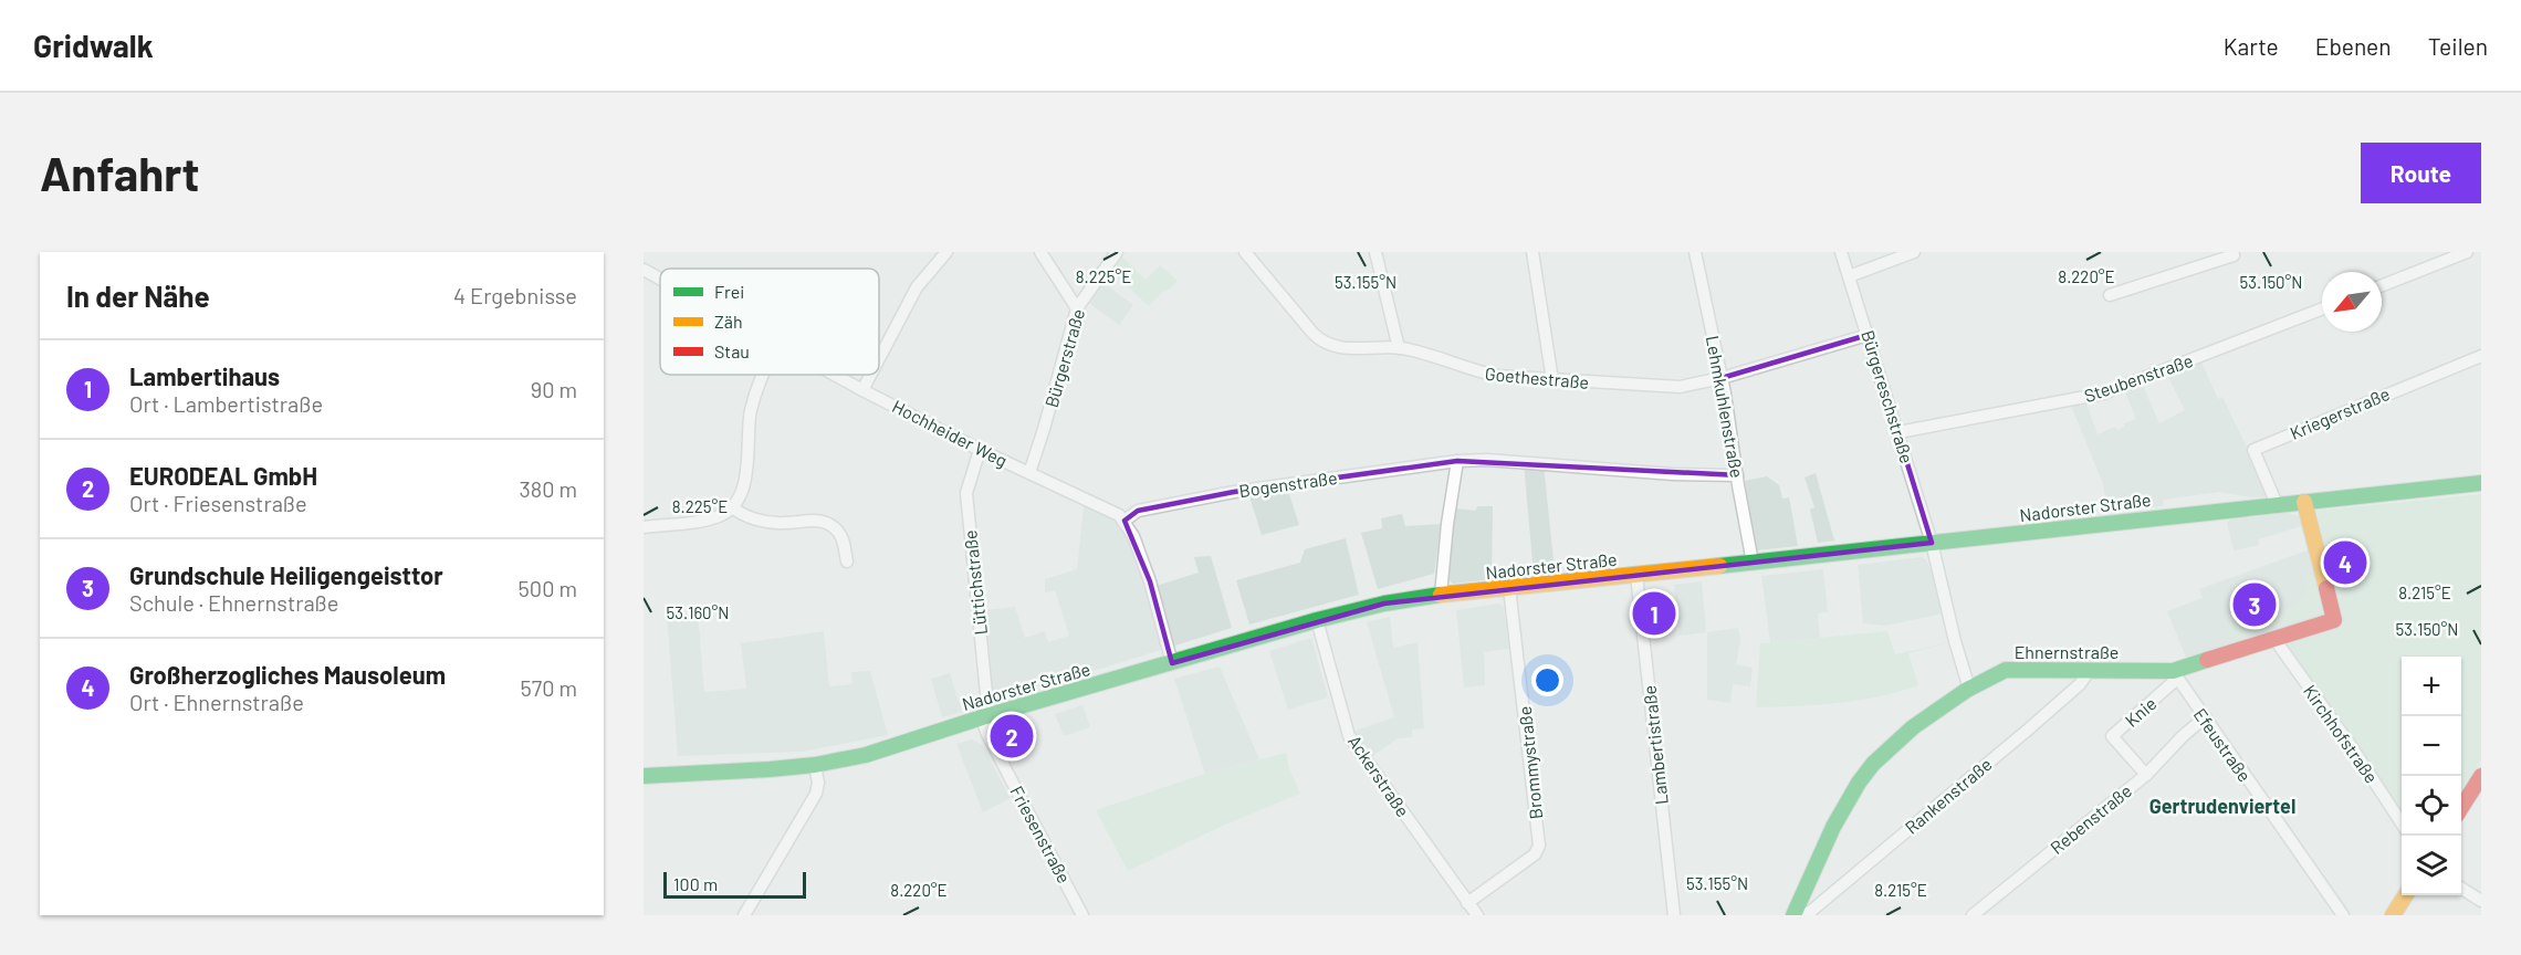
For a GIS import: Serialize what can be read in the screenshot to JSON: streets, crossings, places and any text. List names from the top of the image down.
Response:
{
  "streets": {
    "street": [
      "Bürgerstraße",
      "Goethestraße",
      "Steubenstraße",
      "Bürgereschstraße",
      "Lehmkuhlenstraße",
      "Kriegerstraße",
      "Hochheider Weg",
      "Bogenstraße",
      "Nadorster Straße",
      "Lüttichstraße",
      "Ehnernstraße",
      "Knie",
      "Kirchhofstraße",
      "Lambertistraße",
      "Efeustraße",
      "Brommystraße",
      "Ackerstraße",
      "Rankenstraße",
      "Rebenstraße",
      "Friesenstraße"
    ]
  },
  "crossings": [
    ["Bürgerstraße", "Hochheider Weg"],
    ["Goethestraße", "Bürgereschstraße"],
    ["Goethestraße", "Lehmkuhlenstraße"],
    ["Steubenstraße", "Bürgereschstraße"],
    ["Bürgereschstraße", "Nadorster Straße"],
    ["Bürgereschstraße", "Ehnernstraße"],
    ["Lehmkuhlenstraße", "Bogenstraße"],
    ["Lehmkuhlenstraße", "Nadorster Straße"],
    ["Kriegerstraße", "Nadorster Straße"],
    ["Hochheider Weg", "Bogenstraße"],
    ["Hochheider Weg", "Lüttichstraße"],
    ["Nadorster Straße", "Lüttichstraße"],
    ["Nadorster Straße", "Ehnernstraße"],
    ["Nadorster Straße", "Lambertistraße"],
    ["Nadorster Straße", "Brommystraße"],
    ["Nadorster Straße", "Ackerstraße"],
    ["Nadorster Straße", "Friesenstraße"],
    ["Lüttichstraße", "Friesenstraße"],
    ["Ehnernstraße", "Knie"],
    ["Ehnernstraße", "Kirchhofstraße"],
    ["Ehnernstraße", "Efeustraße"],
    ["Ehnernstraße", "Rankenstraße"],
    ["Knie", "Efeustraße"],
    ["Knie", "Rebenstraße"],
    ["Efeustraße", "Rebenstraße"],
    ["Brommystraße", "Ackerstraße"]
  ],
  "districts": ["Gertrudenviertel"],
  "legend": ["Frei", "Zäh", "Stau"],
  "scale_bar": "100 m",
  "north": "bottom left",
  "page": {
    "header": "Gridwalk",
    "nav": ["Karte", "Ebenen", "Teilen"],
    "buttons": "Route",
    "title": "Anfahrt",
    "heading": ["In der Nähe", "4 Ergebnisse"],
    "list": [
      {
        "mark": "1",
        "name": "Lambertihaus",
        "note": "Ort · Lambertistraße",
        "value": "90 m"
      },
      {
        "mark": "2",
        "name": "EURODEAL GmbH",
        "note": "Ort · Friesenstraße",
        "value": "380 m"
      },
      {
        "mark": "3",
        "name": "Grundschule Heiligengeisttor",
        "note": "Schule · Ehnernstraße",
        "value": "500 m"
      },
      {
        "mark": "4",
        "name": "Großherzogliches Mausoleum",
        "note": "Ort · Ehnernstraße",
        "value": "570 m"
      }
    ],
    "pins": [
      "4",
      "3",
      "1",
      "2"
    ],
    "map_buttons": ["+", "−"],
    "scale": "100 m"
  },
  "coordinates": [
    "8.225°E",
    "8.220°E",
    "53.155°N",
    "53.150°N",
    "8.215°E",
    "53.160°N"
  ]
}
